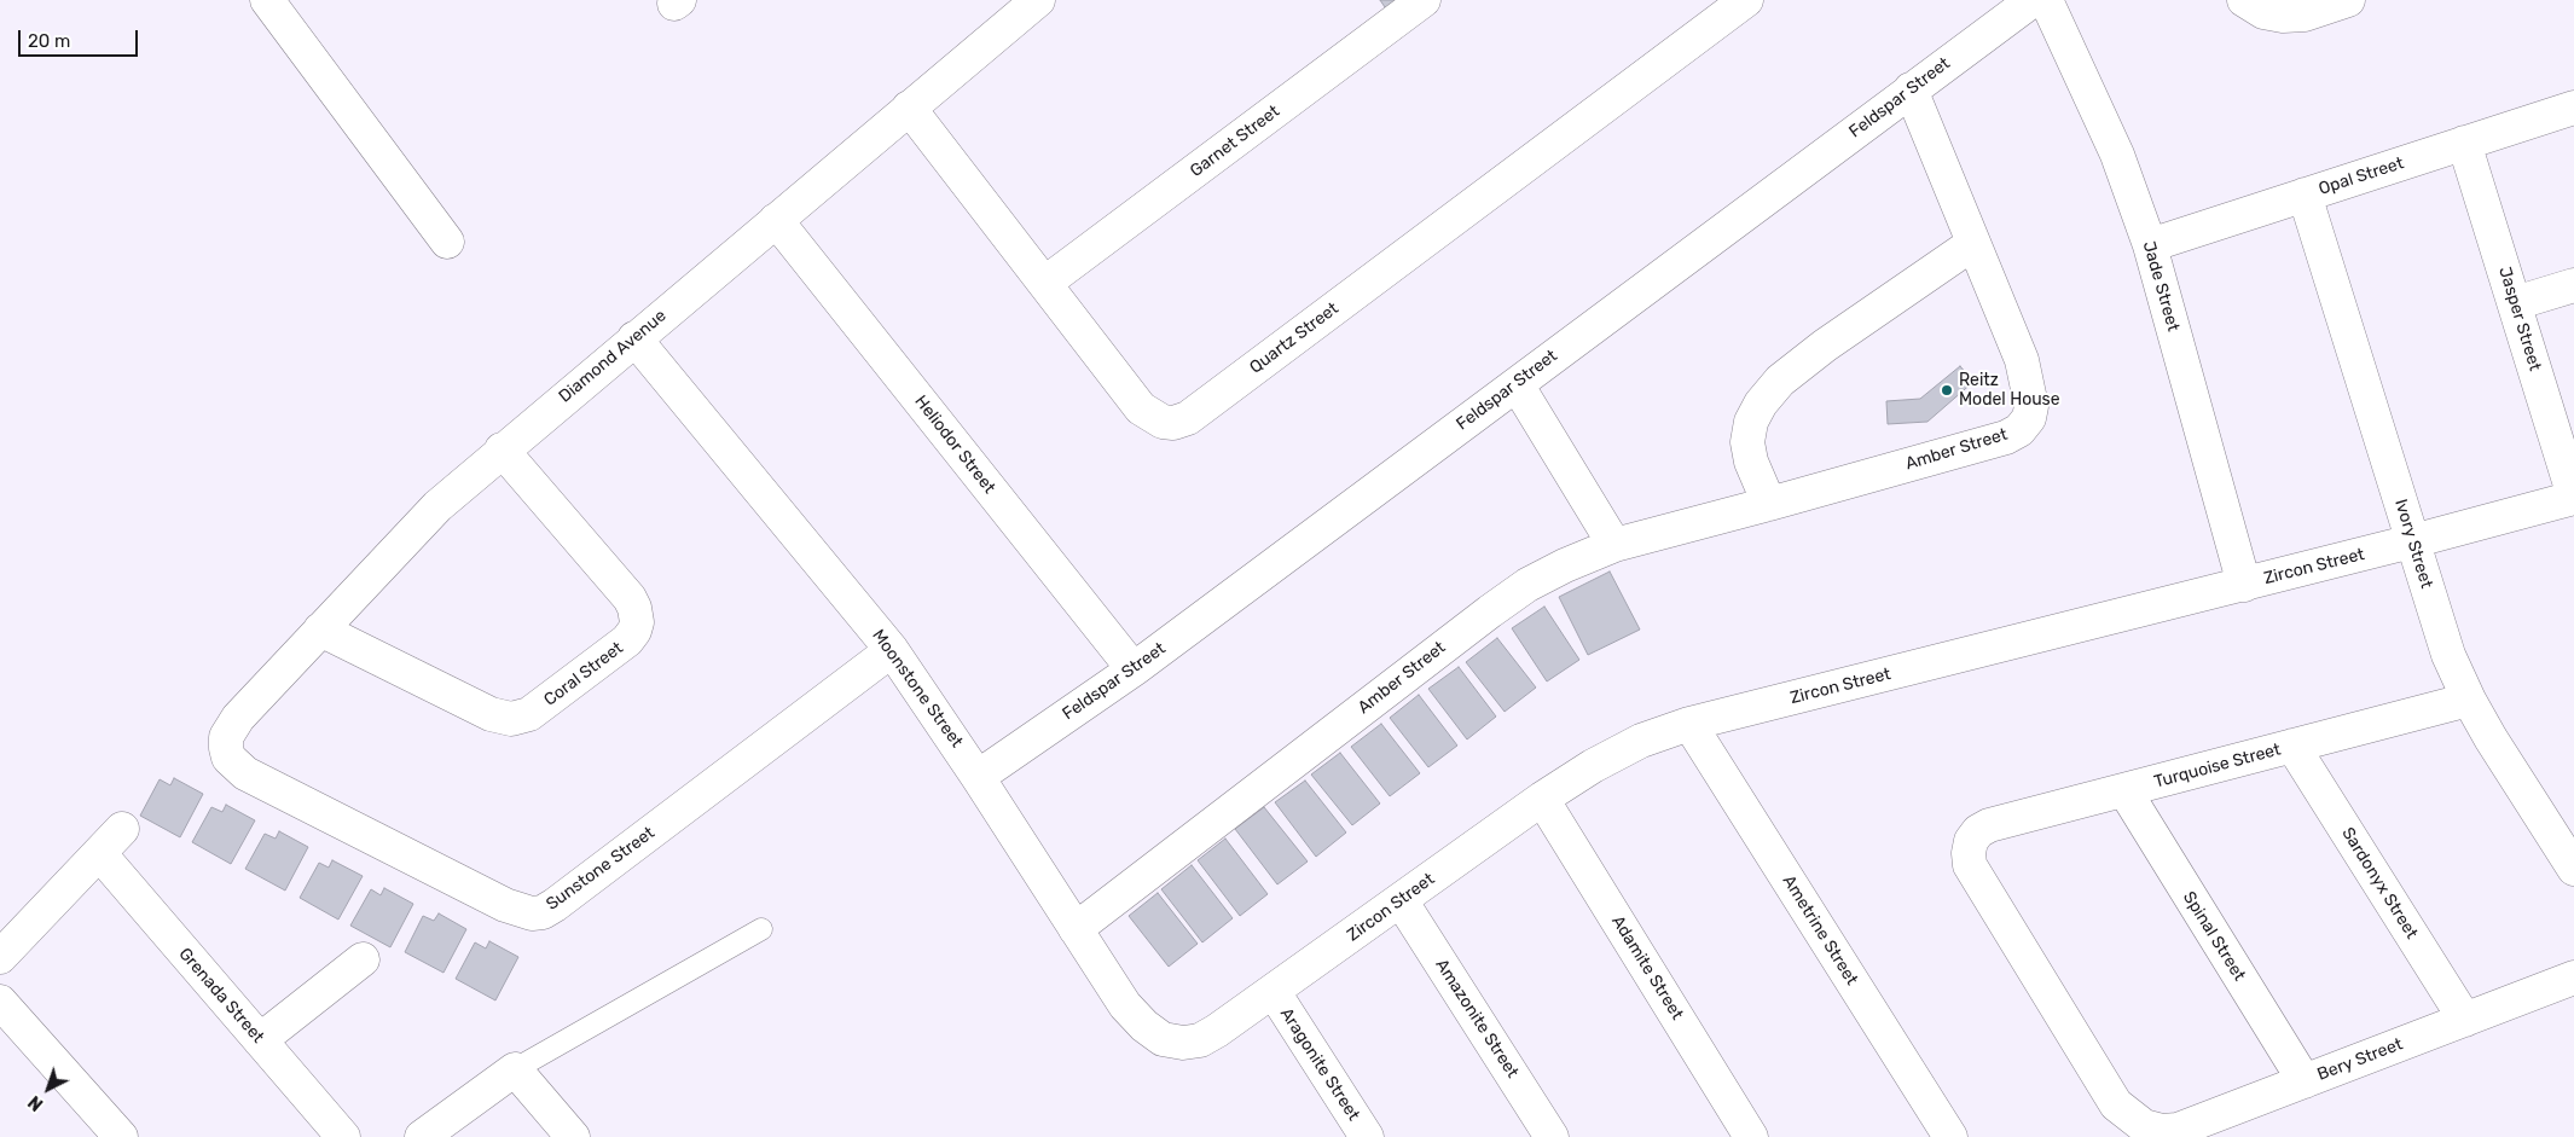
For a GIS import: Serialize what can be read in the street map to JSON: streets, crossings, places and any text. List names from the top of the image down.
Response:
{
  "streets": {
    "street": [
      "Feldspar Street",
      "Garnet Street",
      "Opal Street",
      "Jade Street",
      "Jasper Street",
      "Quartz Street",
      "Diamond Avenue",
      "Heliodor Street",
      "Amber Street",
      "Ivory Street",
      "Zircon Street",
      "Coral Street",
      "Moonstone Street",
      "Turquoise Street",
      "Sunstone Street",
      "Sardonyx Street",
      "Ametrine Street",
      "Spinal Street",
      "Adamite Street",
      "Grenada Street",
      "Amazonite Street",
      "Bery Street",
      "Aragonite Street"
    ]
  },
  "crossings": [
    ["Feldspar Street", "Heliodor Street"],
    ["Feldspar Street", "Amber Street"],
    ["Feldspar Street", "Moonstone Street"],
    ["Garnet Street", "Quartz Street"],
    ["Opal Street", "Jade Street"],
    ["Opal Street", "Jasper Street"],
    ["Opal Street", "Ivory Street"],
    ["Jade Street", "Zircon Street"],
    ["Jasper Street", "Zircon Street"],
    ["Quartz Street", "Diamond Avenue"],
    ["Diamond Avenue", "Heliodor Street"],
    ["Diamond Avenue", "Coral Street"],
    ["Diamond Avenue", "Moonstone Street"],
    ["Diamond Avenue", "Sunstone Street"],
    ["Amber Street", "Moonstone Street"],
    ["Ivory Street", "Zircon Street"],
    ["Ivory Street", "Turquoise Street"],
    ["Zircon Street", "Moonstone Street"],
    ["Zircon Street", "Ametrine Street"],
    ["Zircon Street", "Adamite Street"],
    ["Zircon Street", "Amazonite Street"],
    ["Zircon Street", "Aragonite Street"],
    ["Moonstone Street", "Sunstone Street"],
    ["Turquoise Street", "Sardonyx Street"],
    ["Turquoise Street", "Spinal Street"],
    ["Turquoise Street", "Bery Street"],
    ["Sardonyx Street", "Bery Street"],
    ["Spinal Street", "Bery Street"]
  ],
  "places": ["Reitz Model House"],
  "scale_bar": "20 m",
  "north": "bottom left"
}
